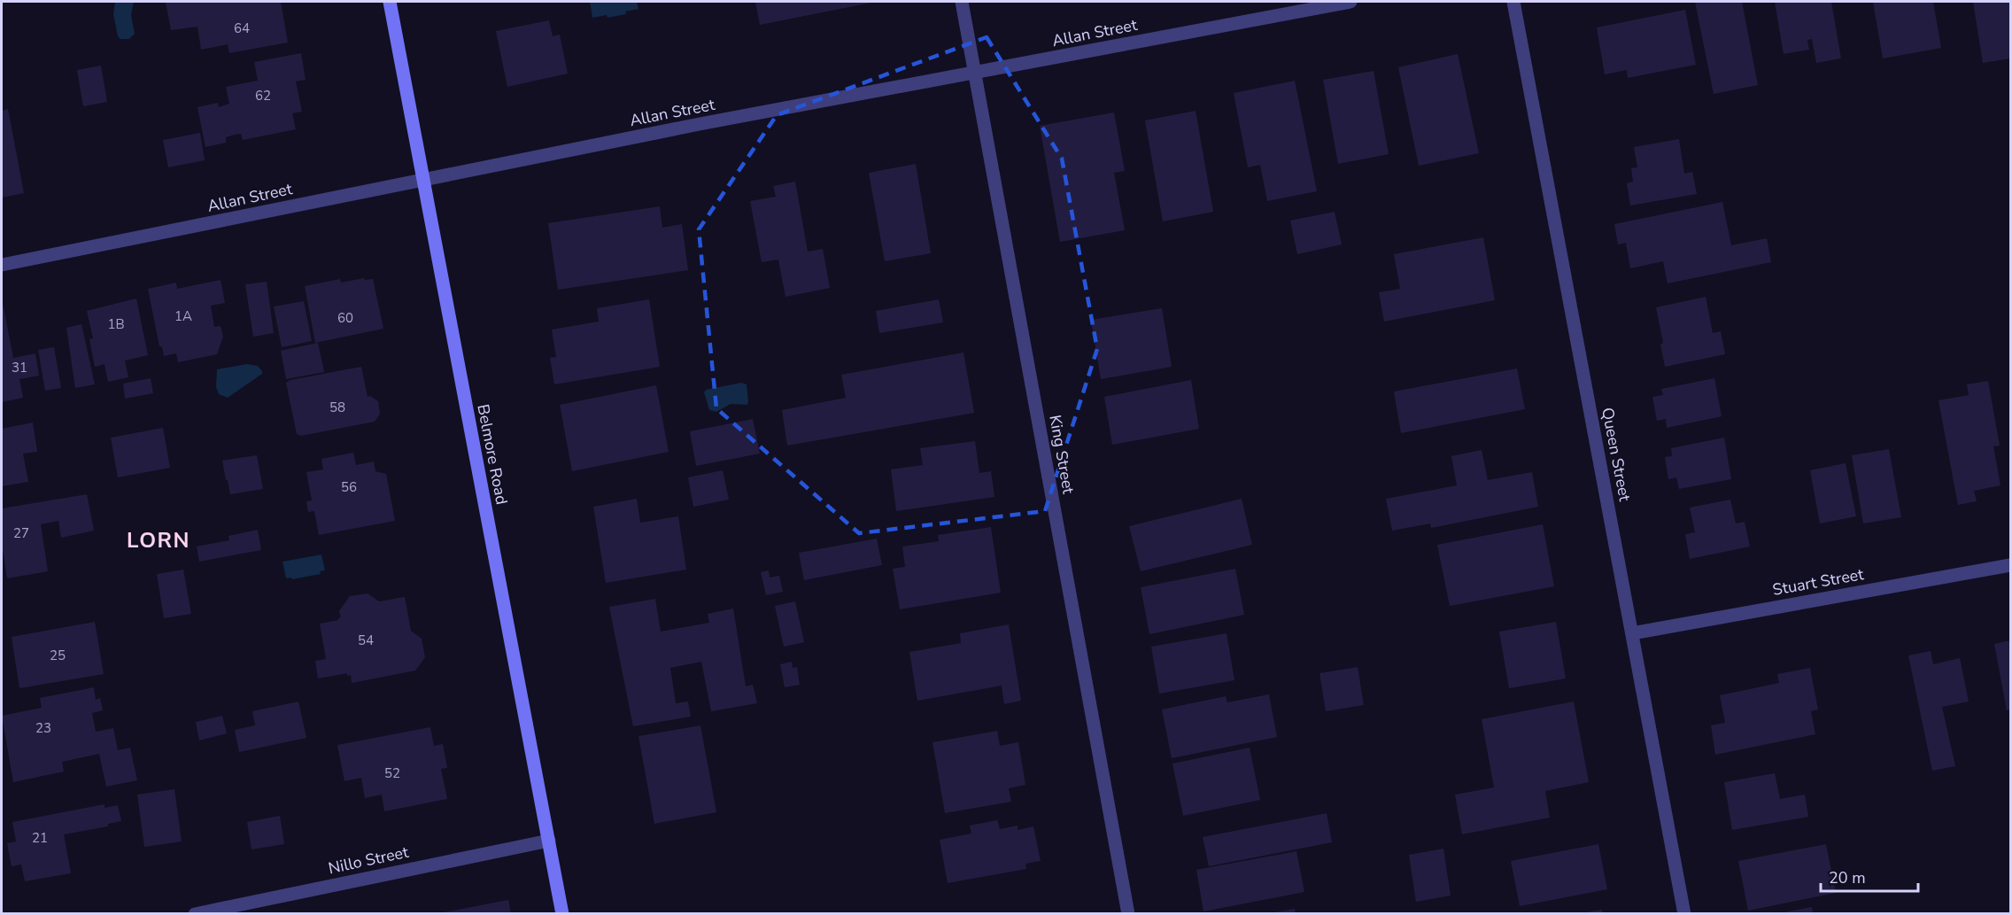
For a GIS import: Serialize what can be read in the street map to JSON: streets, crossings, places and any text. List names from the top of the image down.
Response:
{
  "streets": {
    "main road": ["Belmore Road"],
    "street": [
      "Allan Street",
      "King Street",
      "Queen Street",
      "Stuart Street",
      "Nillo Street"
    ]
  },
  "crossings": [
    ["Allan Street", "Belmore Road"],
    ["Allan Street", "King Street"],
    ["Belmore Road", "Nillo Street"],
    ["Queen Street", "Stuart Street"]
  ],
  "districts": ["LORN"],
  "house_numbers": [
    "64",
    "62",
    "1A",
    "60",
    "1B",
    "31",
    "58",
    "56",
    "27",
    "54",
    "25",
    "23",
    "52",
    "21"
  ],
  "scale_bar": "20 m"
}
